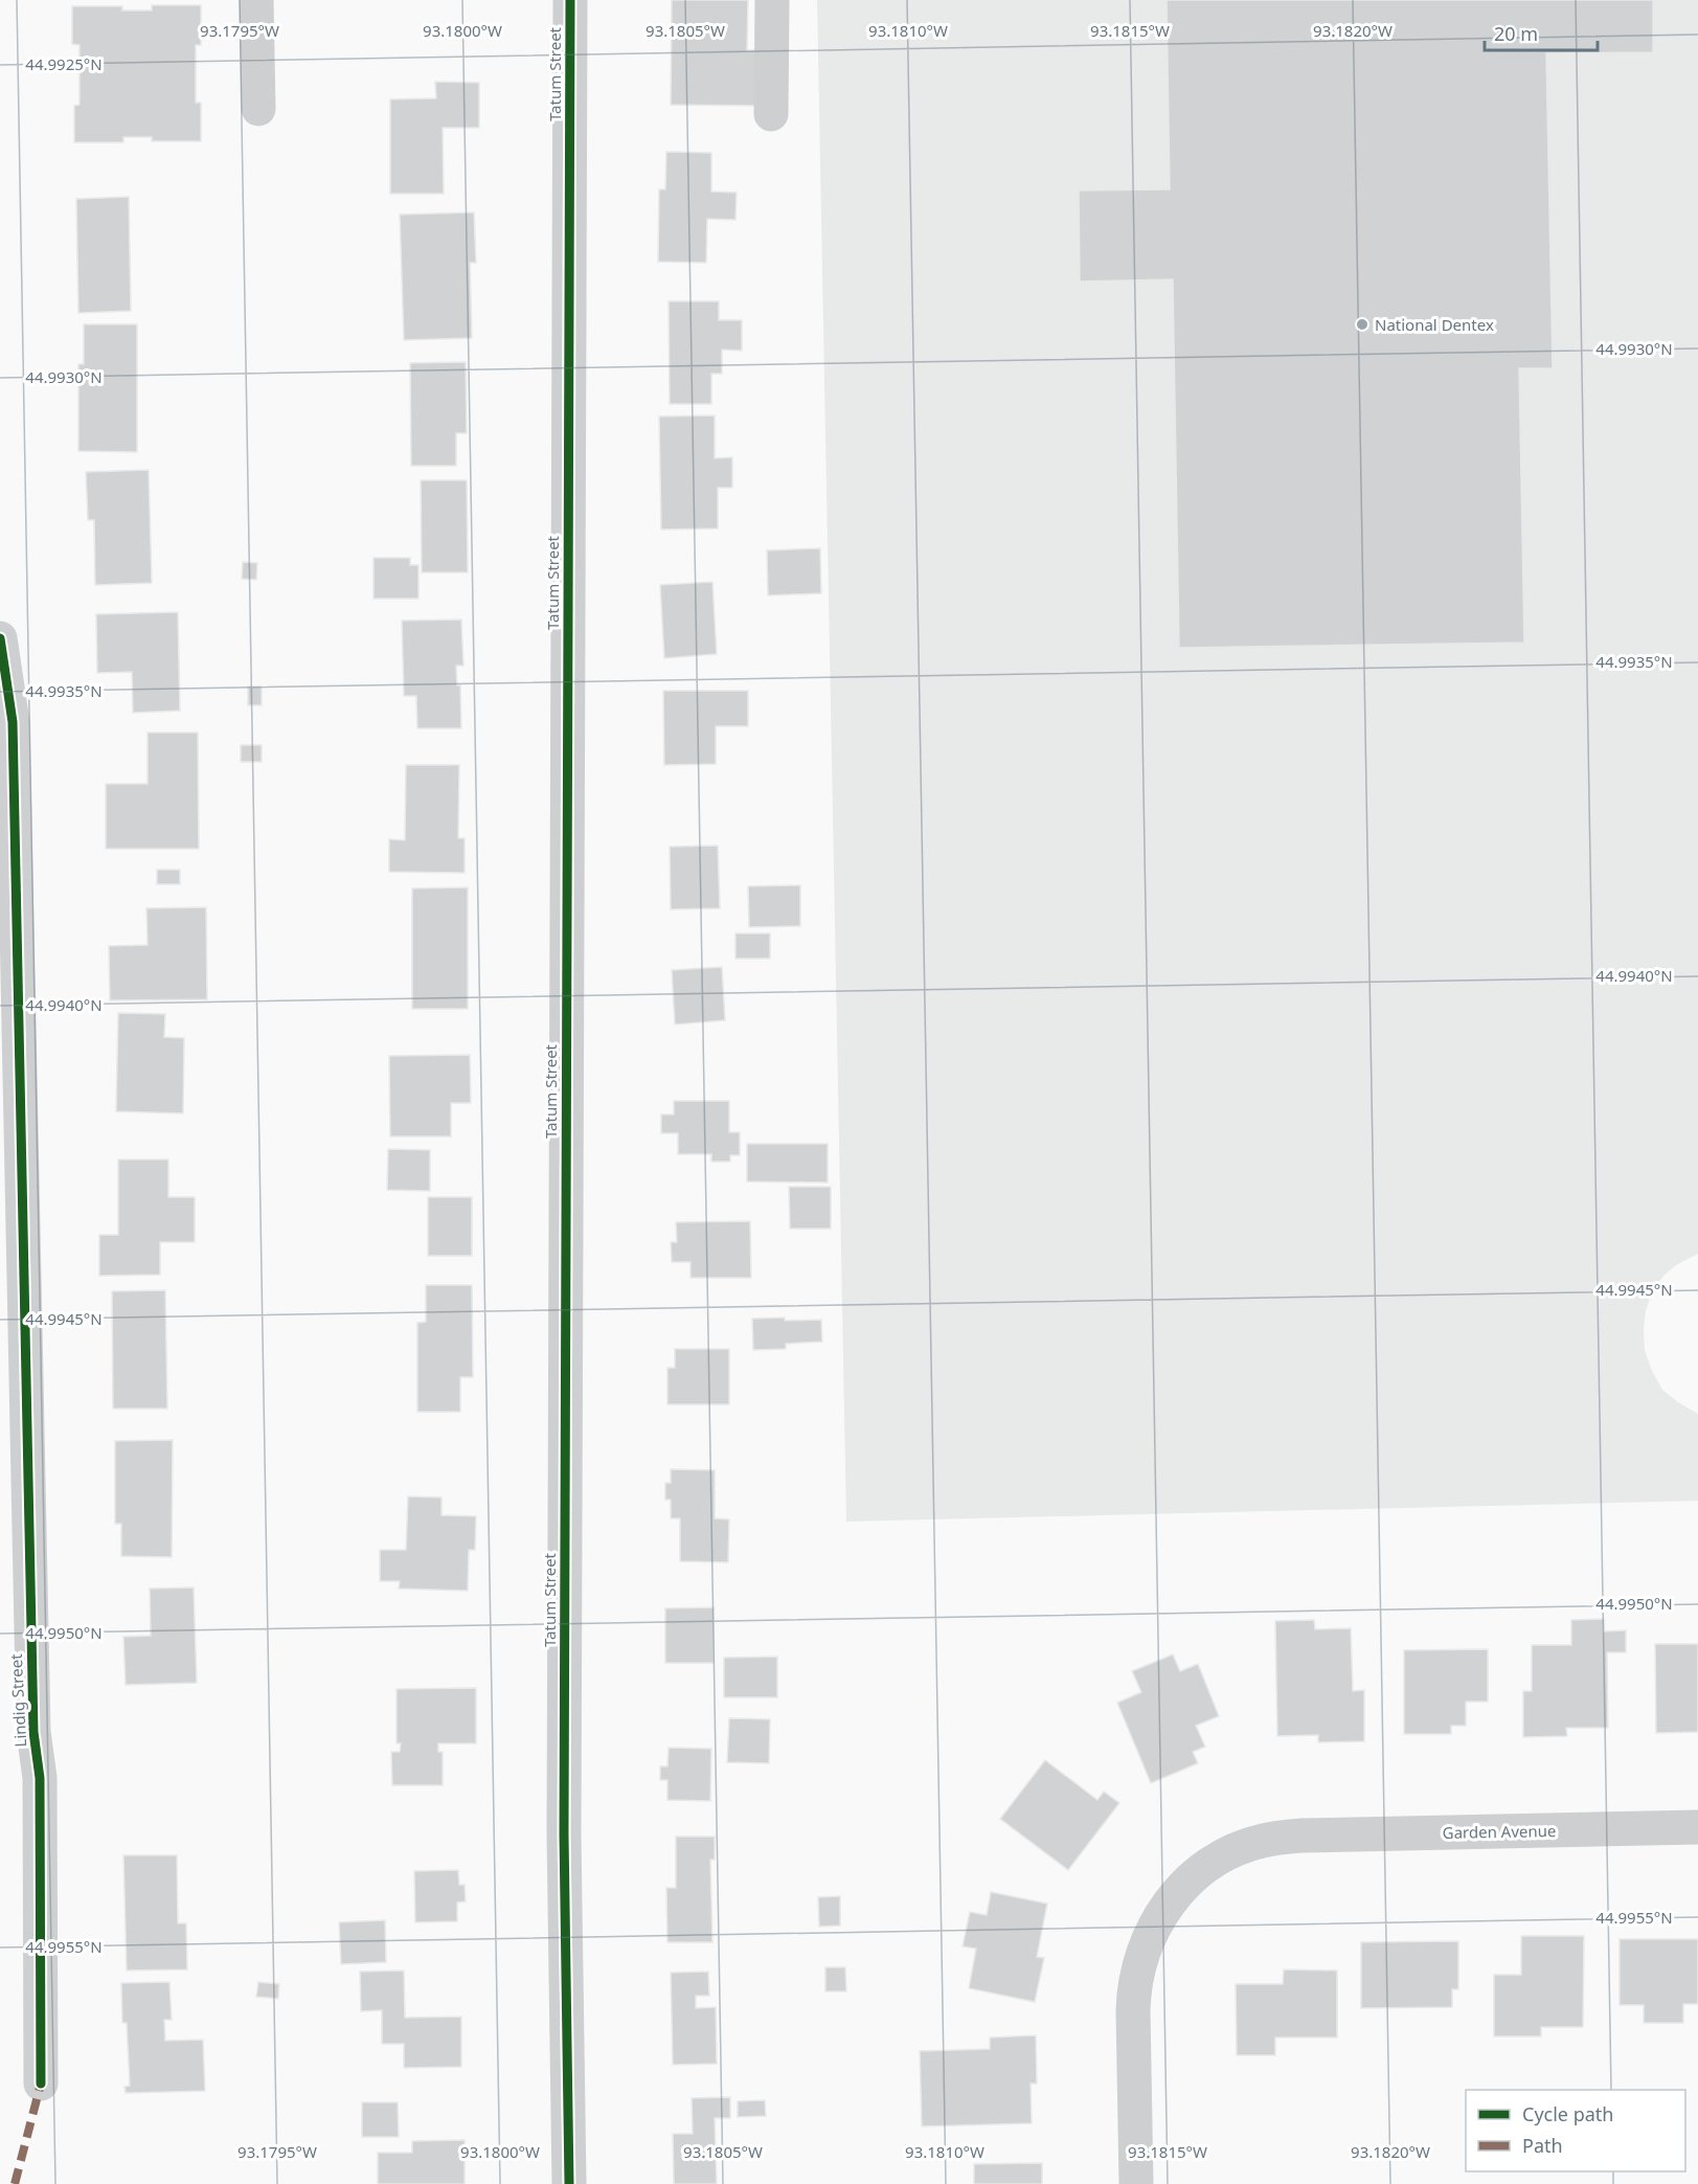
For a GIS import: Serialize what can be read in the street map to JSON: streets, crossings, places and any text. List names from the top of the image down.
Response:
{
  "streets": {
    "street": ["Tatum Street", "Lindig Street", "Garden Avenue"]
  },
  "places": ["National Dentex"],
  "legend": ["Cycle path", "Path"],
  "scale_bar": "20 m",
  "coordinates": [
    "93.1795°W",
    "93.1800°W",
    "93.1805°W",
    "93.1810°W",
    "93.1815°W",
    "93.1820°W",
    "44.9925°N",
    "44.9930°N",
    "44.9935°N",
    "44.9940°N",
    "44.9945°N",
    "44.9950°N",
    "44.9955°N"
  ]
}
